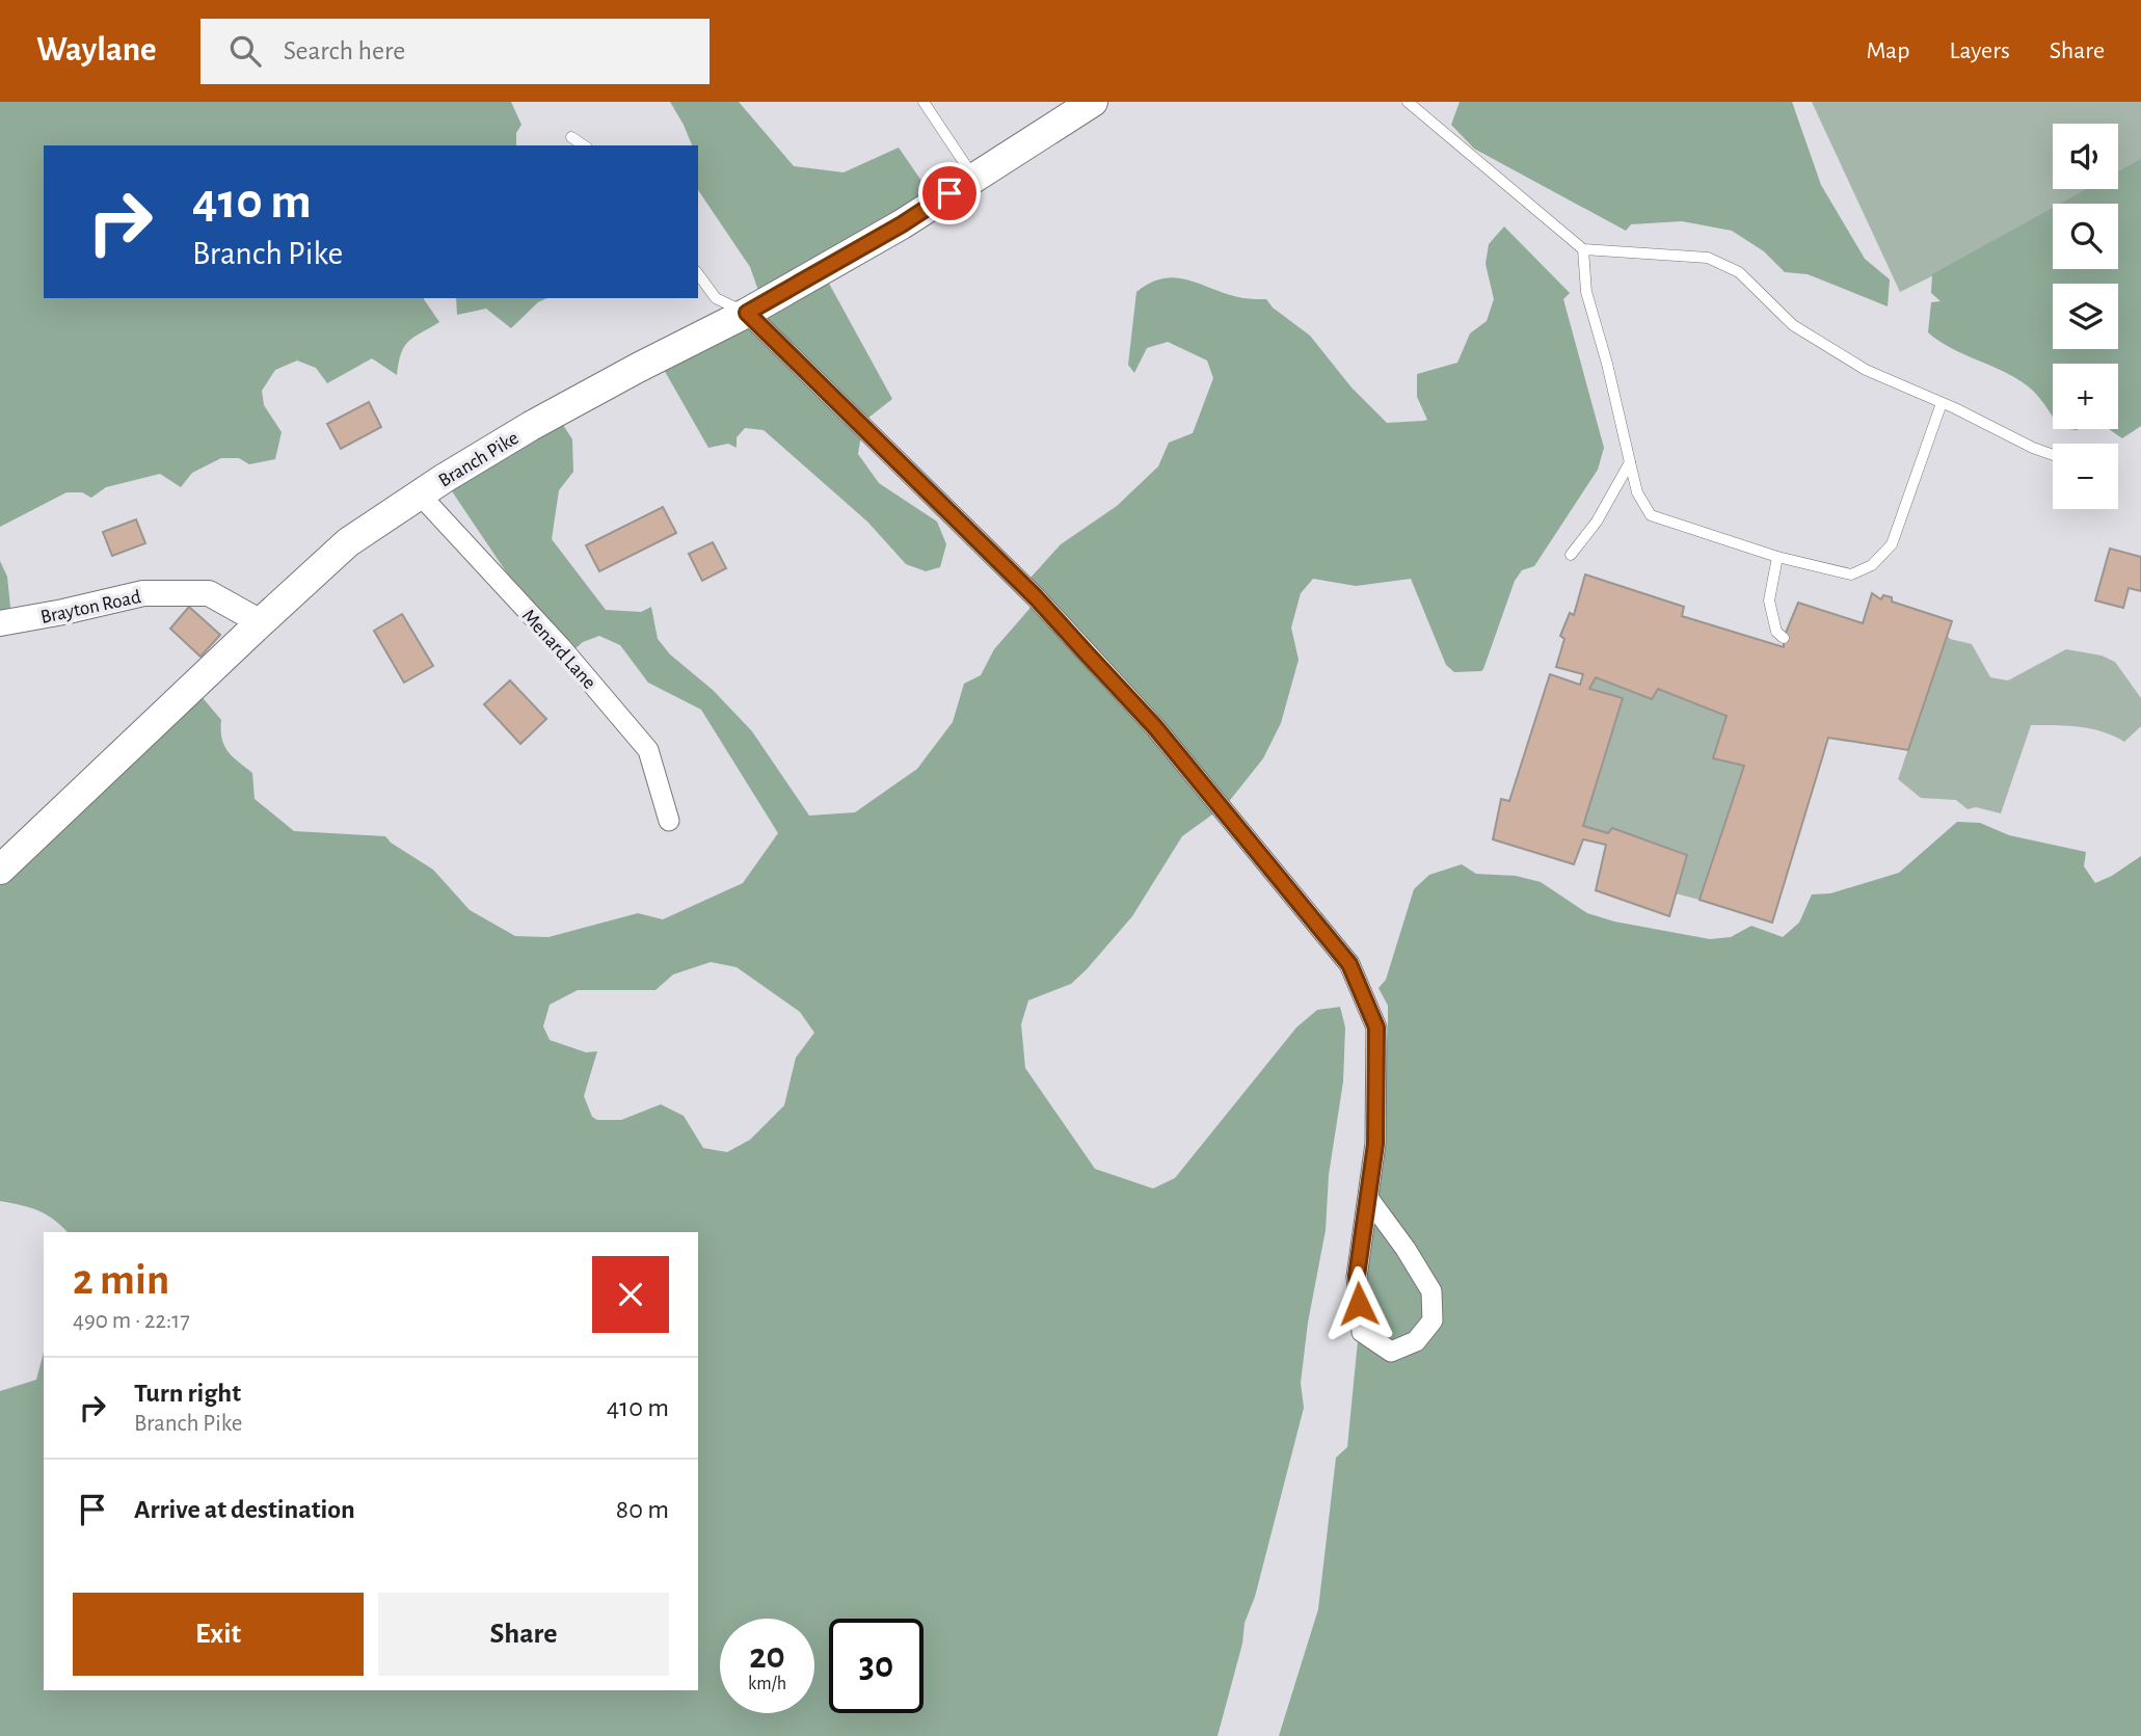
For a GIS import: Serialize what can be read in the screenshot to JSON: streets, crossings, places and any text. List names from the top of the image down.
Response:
{
  "streets": {
    "main road": ["Branch Pike"],
    "street": ["Brayton Road", "Menard Lane"]
  },
  "crossings": [
    ["Branch Pike", "Brayton Road"],
    ["Branch Pike", "Menard Lane"]
  ],
  "page": {
    "header": "Waylane",
    "search": "Search here",
    "nav": ["Map", "Layers", "Share"],
    "map_buttons": ["+", "−"],
    "turn": ["410 m", "Branch Pike"],
    "heading": ["2 min", "490 m · 22:17"],
    "list": [
      {
        "name": "Turn right",
        "note": "Branch Pike",
        "value": "410 m"
      },
      {
        "name": "Arrive at destination",
        "value": "80 m"
      }
    ],
    "buttons": ["Exit", "Share"],
    "speed": "20 km/h",
    "limit": "30"
  }
}
